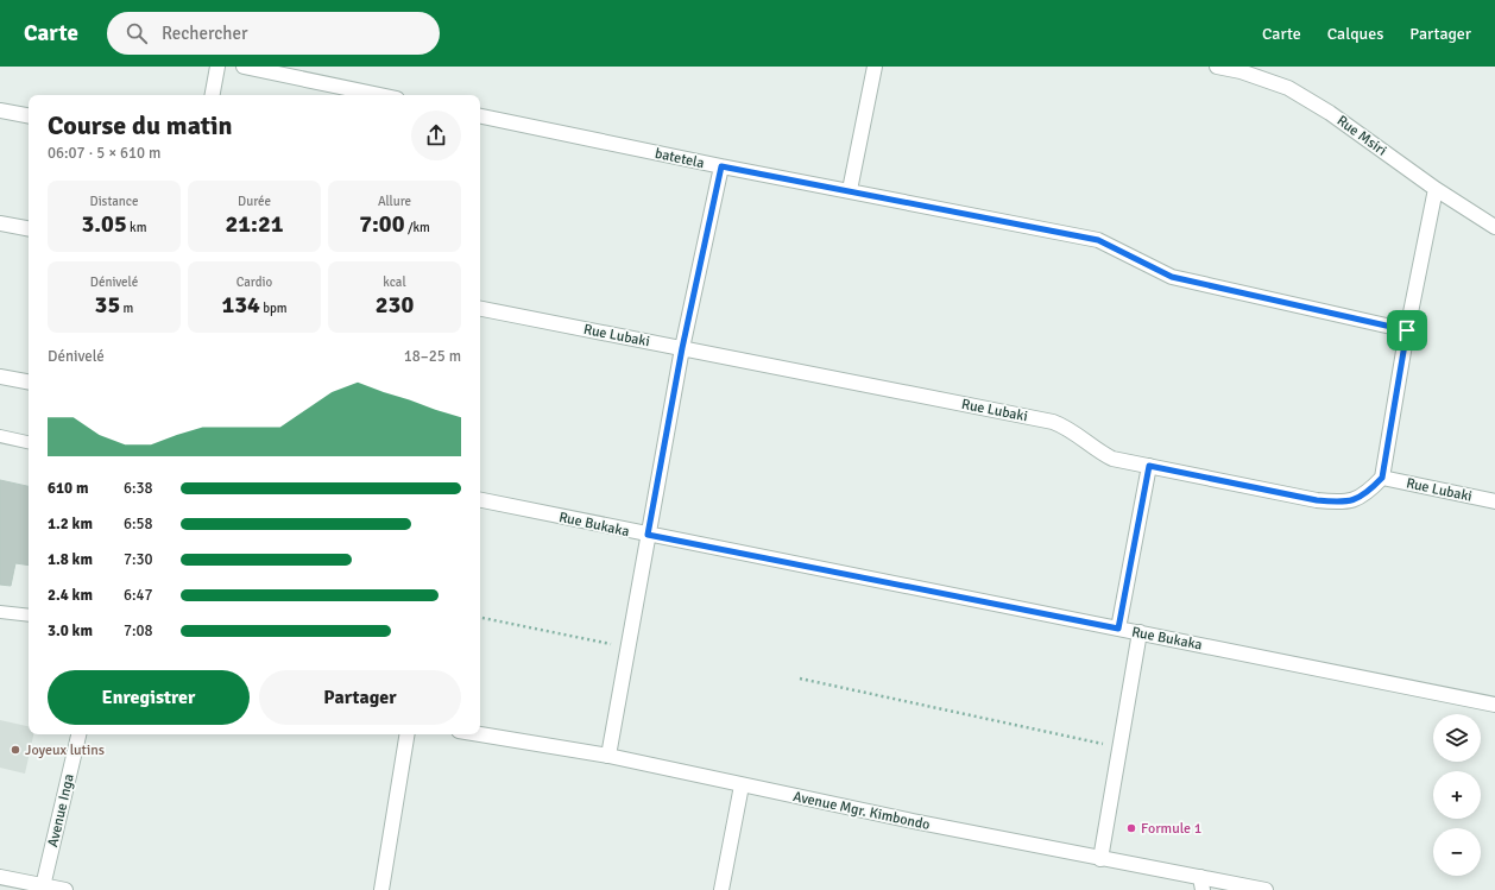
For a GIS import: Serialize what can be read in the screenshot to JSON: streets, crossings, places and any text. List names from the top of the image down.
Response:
{
  "streets": {
    "street": [
      "Rue Msiri",
      "batetela",
      "Rue Lubaki",
      "Rue Bukaka",
      "Avenue Inga",
      "Avenue Mgr. Kimbondo"
    ]
  },
  "places": ["Joyeux lutins", "Formule 1"],
  "page": {
    "header": "Carte",
    "search": "Rechercher",
    "nav": ["Carte", "Calques", "Partager"],
    "heading": ["Course du matin", "06:07 · 5 × 610 m"],
    "stats": [
      ["Distance", "3.05 km"],
      ["Durée", "21:21"],
      ["Allure", "7:00 /km"],
      ["Dénivelé", "35 m"],
      ["Cardio", "134 bpm"],
      ["kcal", "230"]
    ],
    "chart": ["Dénivelé", "18–25 m"],
    "list": [
      {
        "name": "610 m",
        "note": "6:38"
      },
      {
        "name": "1.2 km",
        "note": "6:58"
      },
      {
        "name": "1.8 km",
        "note": "7:30"
      },
      {
        "name": "2.4 km",
        "note": "6:47"
      },
      {
        "name": "3.0 km",
        "note": "7:08"
      }
    ],
    "buttons": ["Enregistrer", "Partager"],
    "map_buttons": ["+", "−"]
  }
}
